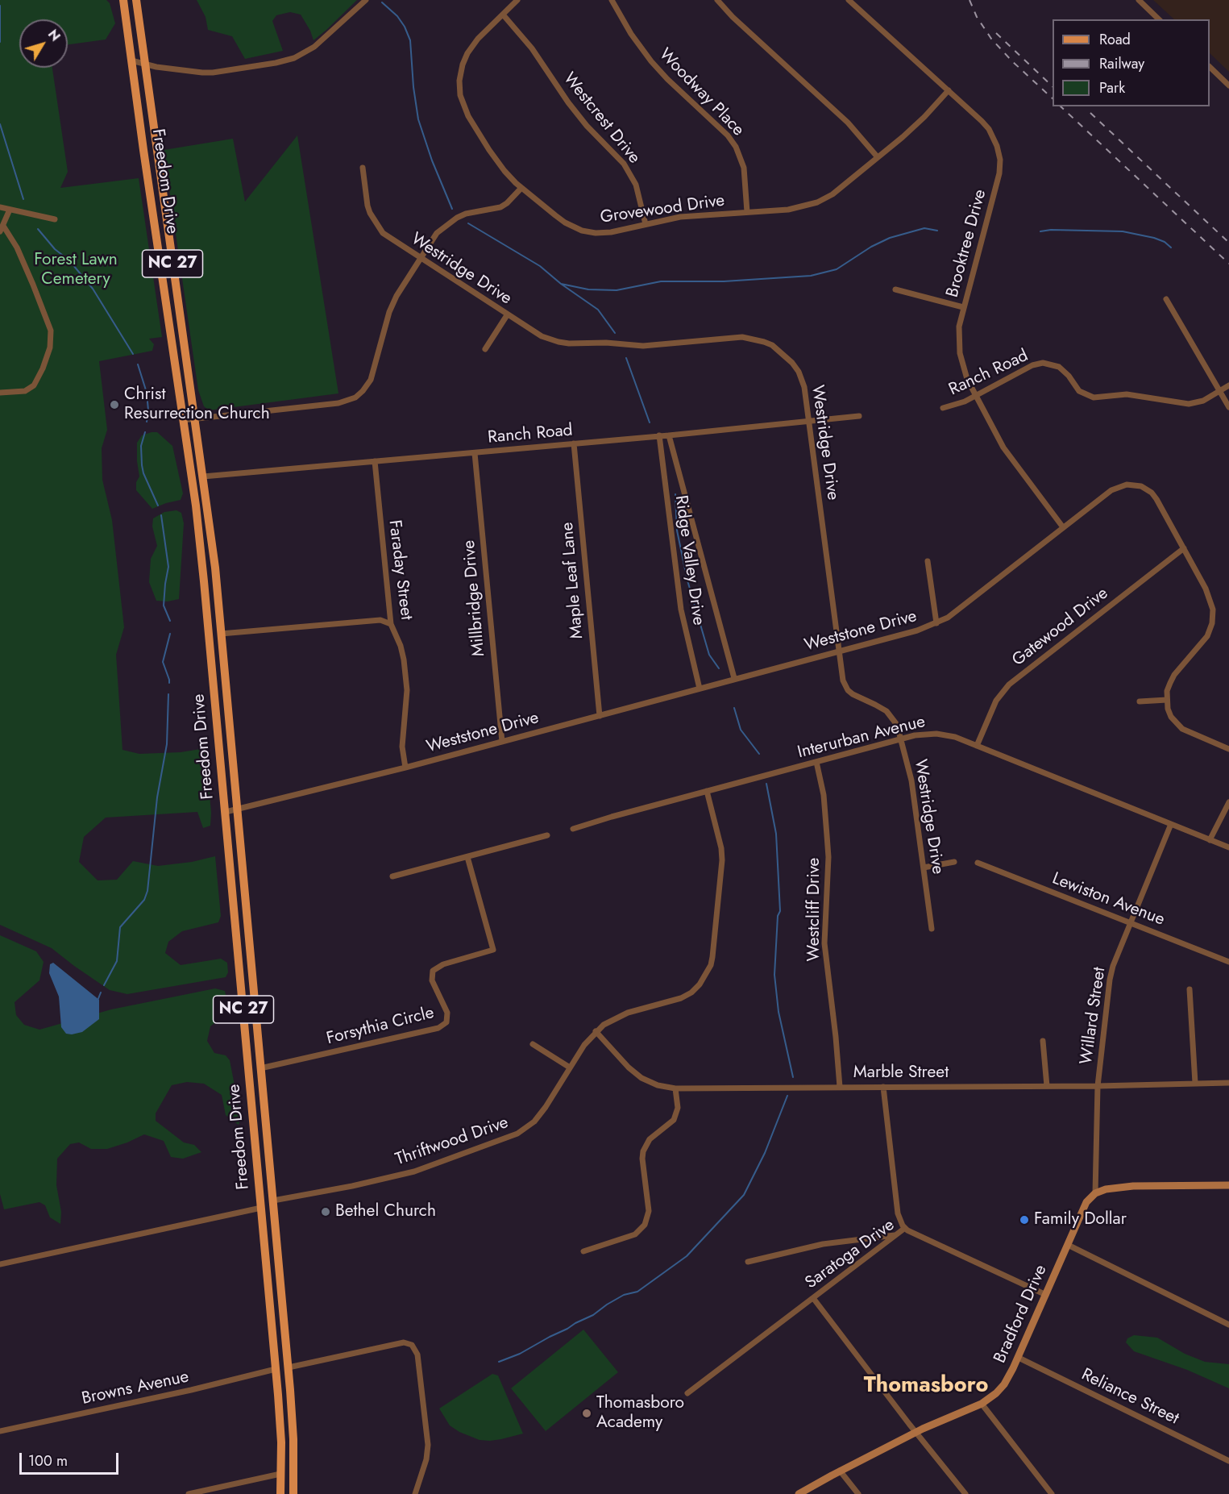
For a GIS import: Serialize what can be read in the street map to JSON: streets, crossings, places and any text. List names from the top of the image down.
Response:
{
  "streets": {
    "main road": ["Freedom Drive", "NC 27"],
    "street": [
      "Woodway Place",
      "Westcrest Drive",
      "Grovewood Drive",
      "Brooktree Drive",
      "Westridge Drive",
      "Ranch Road",
      "Ridge Valley Drive",
      "Faraday Street",
      "Maple Leaf Lane",
      "Millbridge Drive",
      "Gatewood Drive",
      "Weststone Drive",
      "Interurban Avenue",
      "Lewiston Avenue",
      "Westcliff Drive",
      "Willard Street",
      "Forsythia Circle",
      "Marble Street",
      "Thriftwood Drive",
      "Saratoga Drive",
      "Bradford Drive",
      "Browns Avenue",
      "Reliance Street"
    ]
  },
  "crossings": [
    ["Woodway Place", "Grovewood Drive"],
    ["Westcrest Drive", "Grovewood Drive"],
    ["Freedom Drive", "Ranch Road"],
    ["Freedom Drive", "Weststone Drive"],
    ["Freedom Drive", "Forsythia Circle"],
    ["Freedom Drive", "Thriftwood Drive"],
    ["Freedom Drive", "Browns Avenue"],
    ["Grovewood Drive", "Brooktree Drive"],
    ["Brooktree Drive", "Ranch Road"],
    ["Brooktree Drive", "Weststone Drive"],
    ["Westridge Drive", "Ranch Road"],
    ["Westridge Drive", "Weststone Drive"],
    ["Westridge Drive", "Interurban Avenue"],
    ["Ranch Road", "Ridge Valley Drive"],
    ["Ranch Road", "Faraday Street"],
    ["Ranch Road", "Maple Leaf Lane"],
    ["Ranch Road", "Millbridge Drive"],
    ["Ridge Valley Drive", "Weststone Drive"],
    ["Faraday Street", "Weststone Drive"],
    ["Maple Leaf Lane", "Weststone Drive"],
    ["Millbridge Drive", "Weststone Drive"],
    ["Gatewood Drive", "Weststone Drive"],
    ["Gatewood Drive", "Interurban Avenue"],
    ["Interurban Avenue", "Westcliff Drive"],
    ["Interurban Avenue", "Willard Street"],
    ["Interurban Avenue", "Thriftwood Drive"],
    ["Lewiston Avenue", "Willard Street"],
    ["Westcliff Drive", "Marble Street"],
    ["Willard Street", "Marble Street"],
    ["Willard Street", "Bradford Drive"],
    ["Marble Street", "Thriftwood Drive"],
    ["Saratoga Drive", "Bradford Drive"],
    ["Bradford Drive", "Reliance Street"]
  ],
  "districts": ["Thomasboro"],
  "parks": ["Forest Lawn Cemetery"],
  "places": [
    "Christ Resurrection Church",
    "Bethel Church",
    "Family Dollar",
    "Thomasboro Academy"
  ],
  "legend": ["Road", "Railway", "Park"],
  "scale_bar": "100 m",
  "north": "top right"
}
